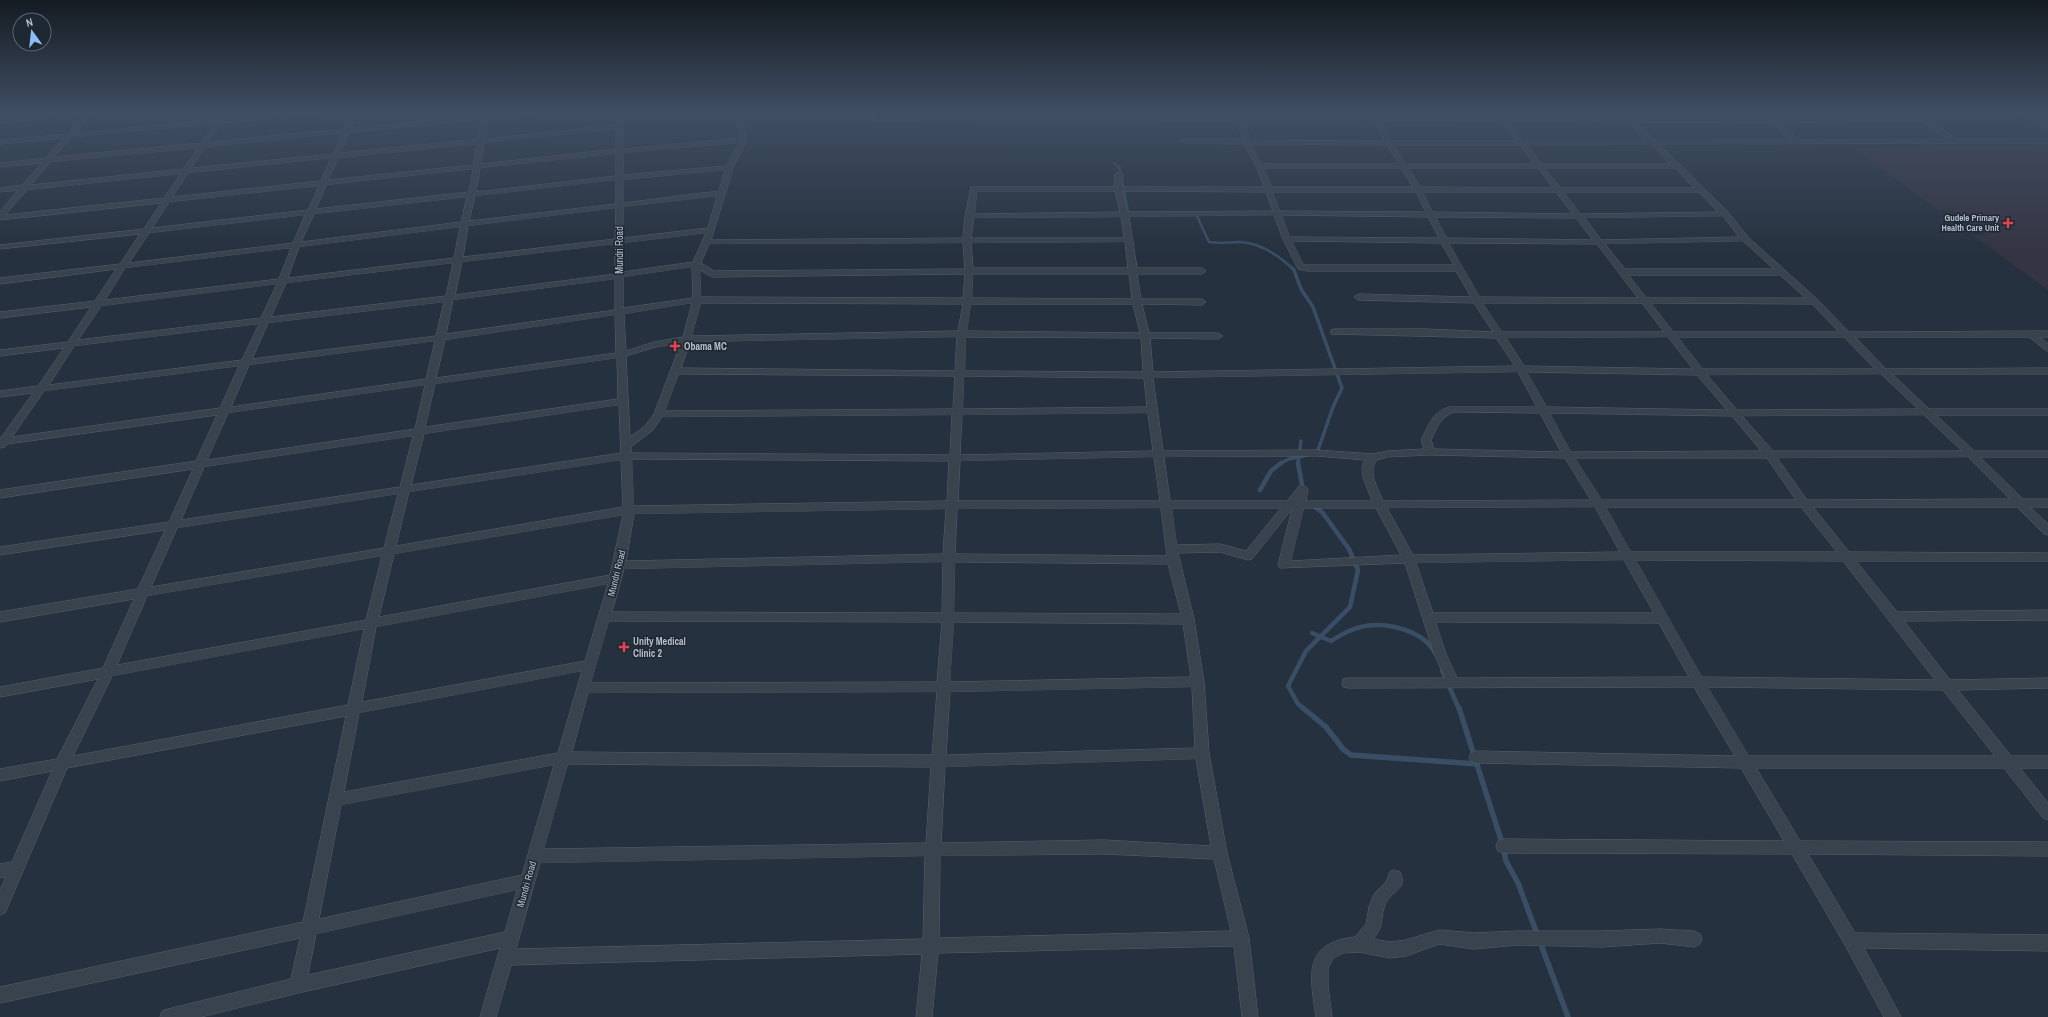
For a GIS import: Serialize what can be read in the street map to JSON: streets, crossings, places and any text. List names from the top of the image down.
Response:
{
  "streets": {
    "street": ["Mundri Road"]
  },
  "places": {
    "health": ["Gudele Primary Health Care Unit", "Obama MC", "Unity Medical Clinic 2"]
  },
  "north": "top"
}
